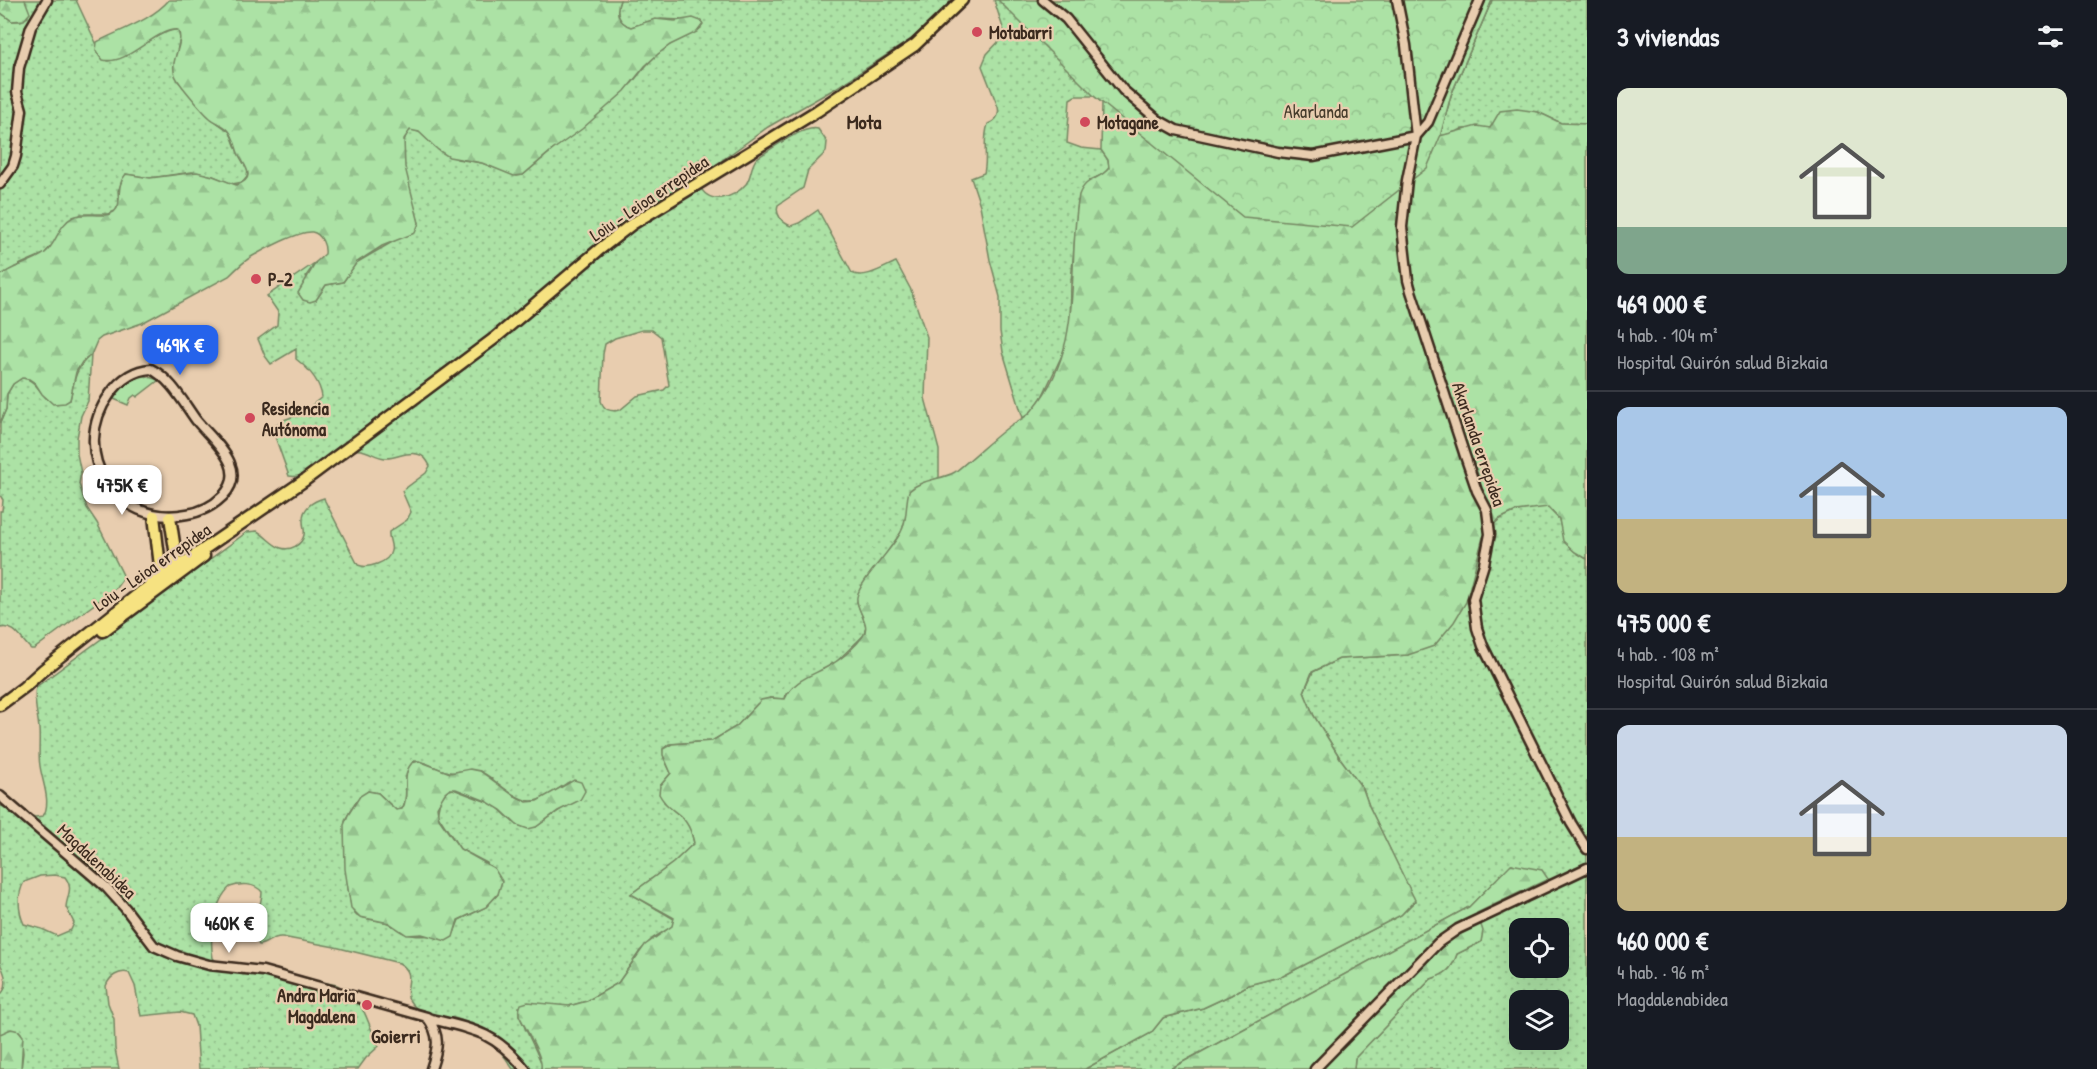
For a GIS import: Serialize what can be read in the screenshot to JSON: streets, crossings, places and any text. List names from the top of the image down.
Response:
{
  "streets": {
    "main road": ["Loiu - Leioa errepidea"],
    "street": ["Akarlanda errepidea", "Magdalenabidea"]
  },
  "districts": ["Mota", "Goierri"],
  "parks": ["Akarlanda"],
  "places": [
    "Motabarri",
    "Motagane",
    "P-2",
    "Residencia Autónoma",
    "Andra Maria Magdalena"
  ],
  "page": {
    "heading": "3 viviendas",
    "list": [
      {
        "name": "469 000 €",
        "note": "4 hab. · 104 m² · Hospital Quirón salud Bizkaia"
      },
      {
        "name": "475 000 €",
        "note": "4 hab. · 108 m² · Hospital Quirón salud Bizkaia"
      },
      {
        "name": "460 000 €",
        "note": "4 hab. · 96 m² · Magdalenabidea"
      }
    ],
    "price": ["469K €", "475K €", "460K €"]
  }
}
